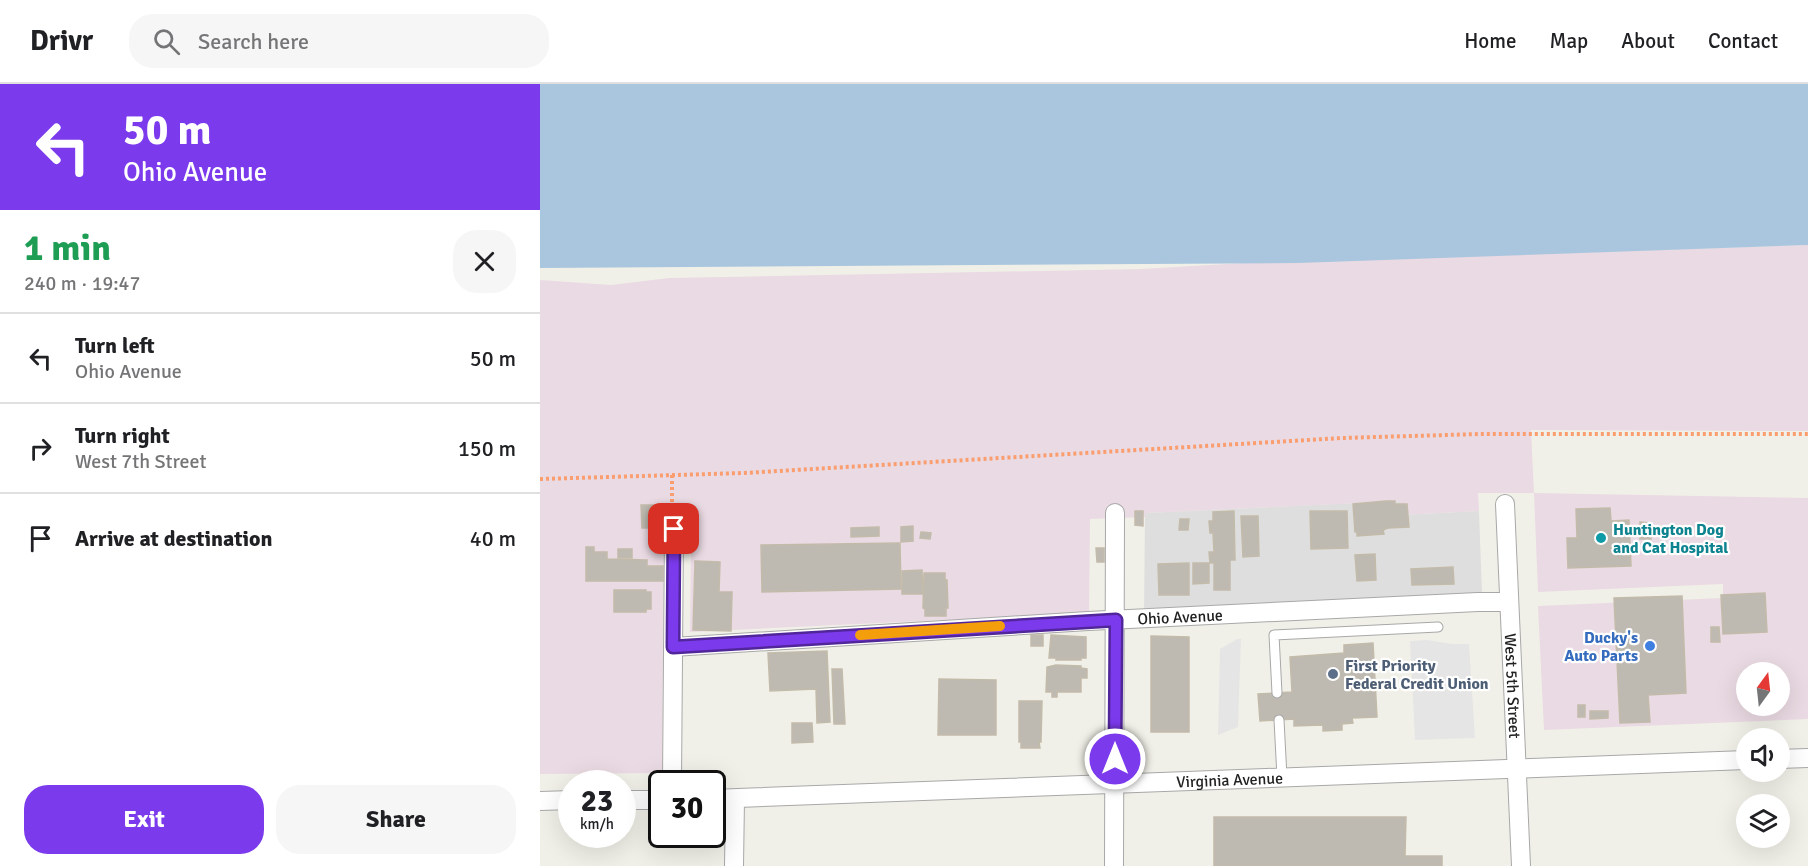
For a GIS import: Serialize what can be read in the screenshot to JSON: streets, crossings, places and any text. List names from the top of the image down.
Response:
{
  "streets": {
    "street": ["Ohio Avenue", "West 5th Street", "Virginia Avenue"]
  },
  "crossings": [
    ["Ohio Avenue", "West 5th Street"],
    ["West 5th Street", "Virginia Avenue"]
  ],
  "places": ["Huntington Dog and Cat Hospital", "Ducky's Auto Parts", "First Priority Federal Credit Union"],
  "north": "top",
  "page": {
    "header": "Drivr",
    "search": "Search here",
    "nav": [
      "Home",
      "Map",
      "About",
      "Contact"
    ],
    "turn": ["50 m", "Ohio Avenue"],
    "heading": ["1 min", "240 m · 19:47"],
    "list": [
      {
        "name": "Turn left",
        "note": "Ohio Avenue",
        "value": "50 m"
      },
      {
        "name": "Turn right",
        "note": "West 7th Street",
        "value": "150 m"
      },
      {
        "name": "Arrive at destination",
        "value": "40 m"
      }
    ],
    "speed": "23 km/h",
    "limit": "30",
    "buttons": ["Exit", "Share"]
  }
}
